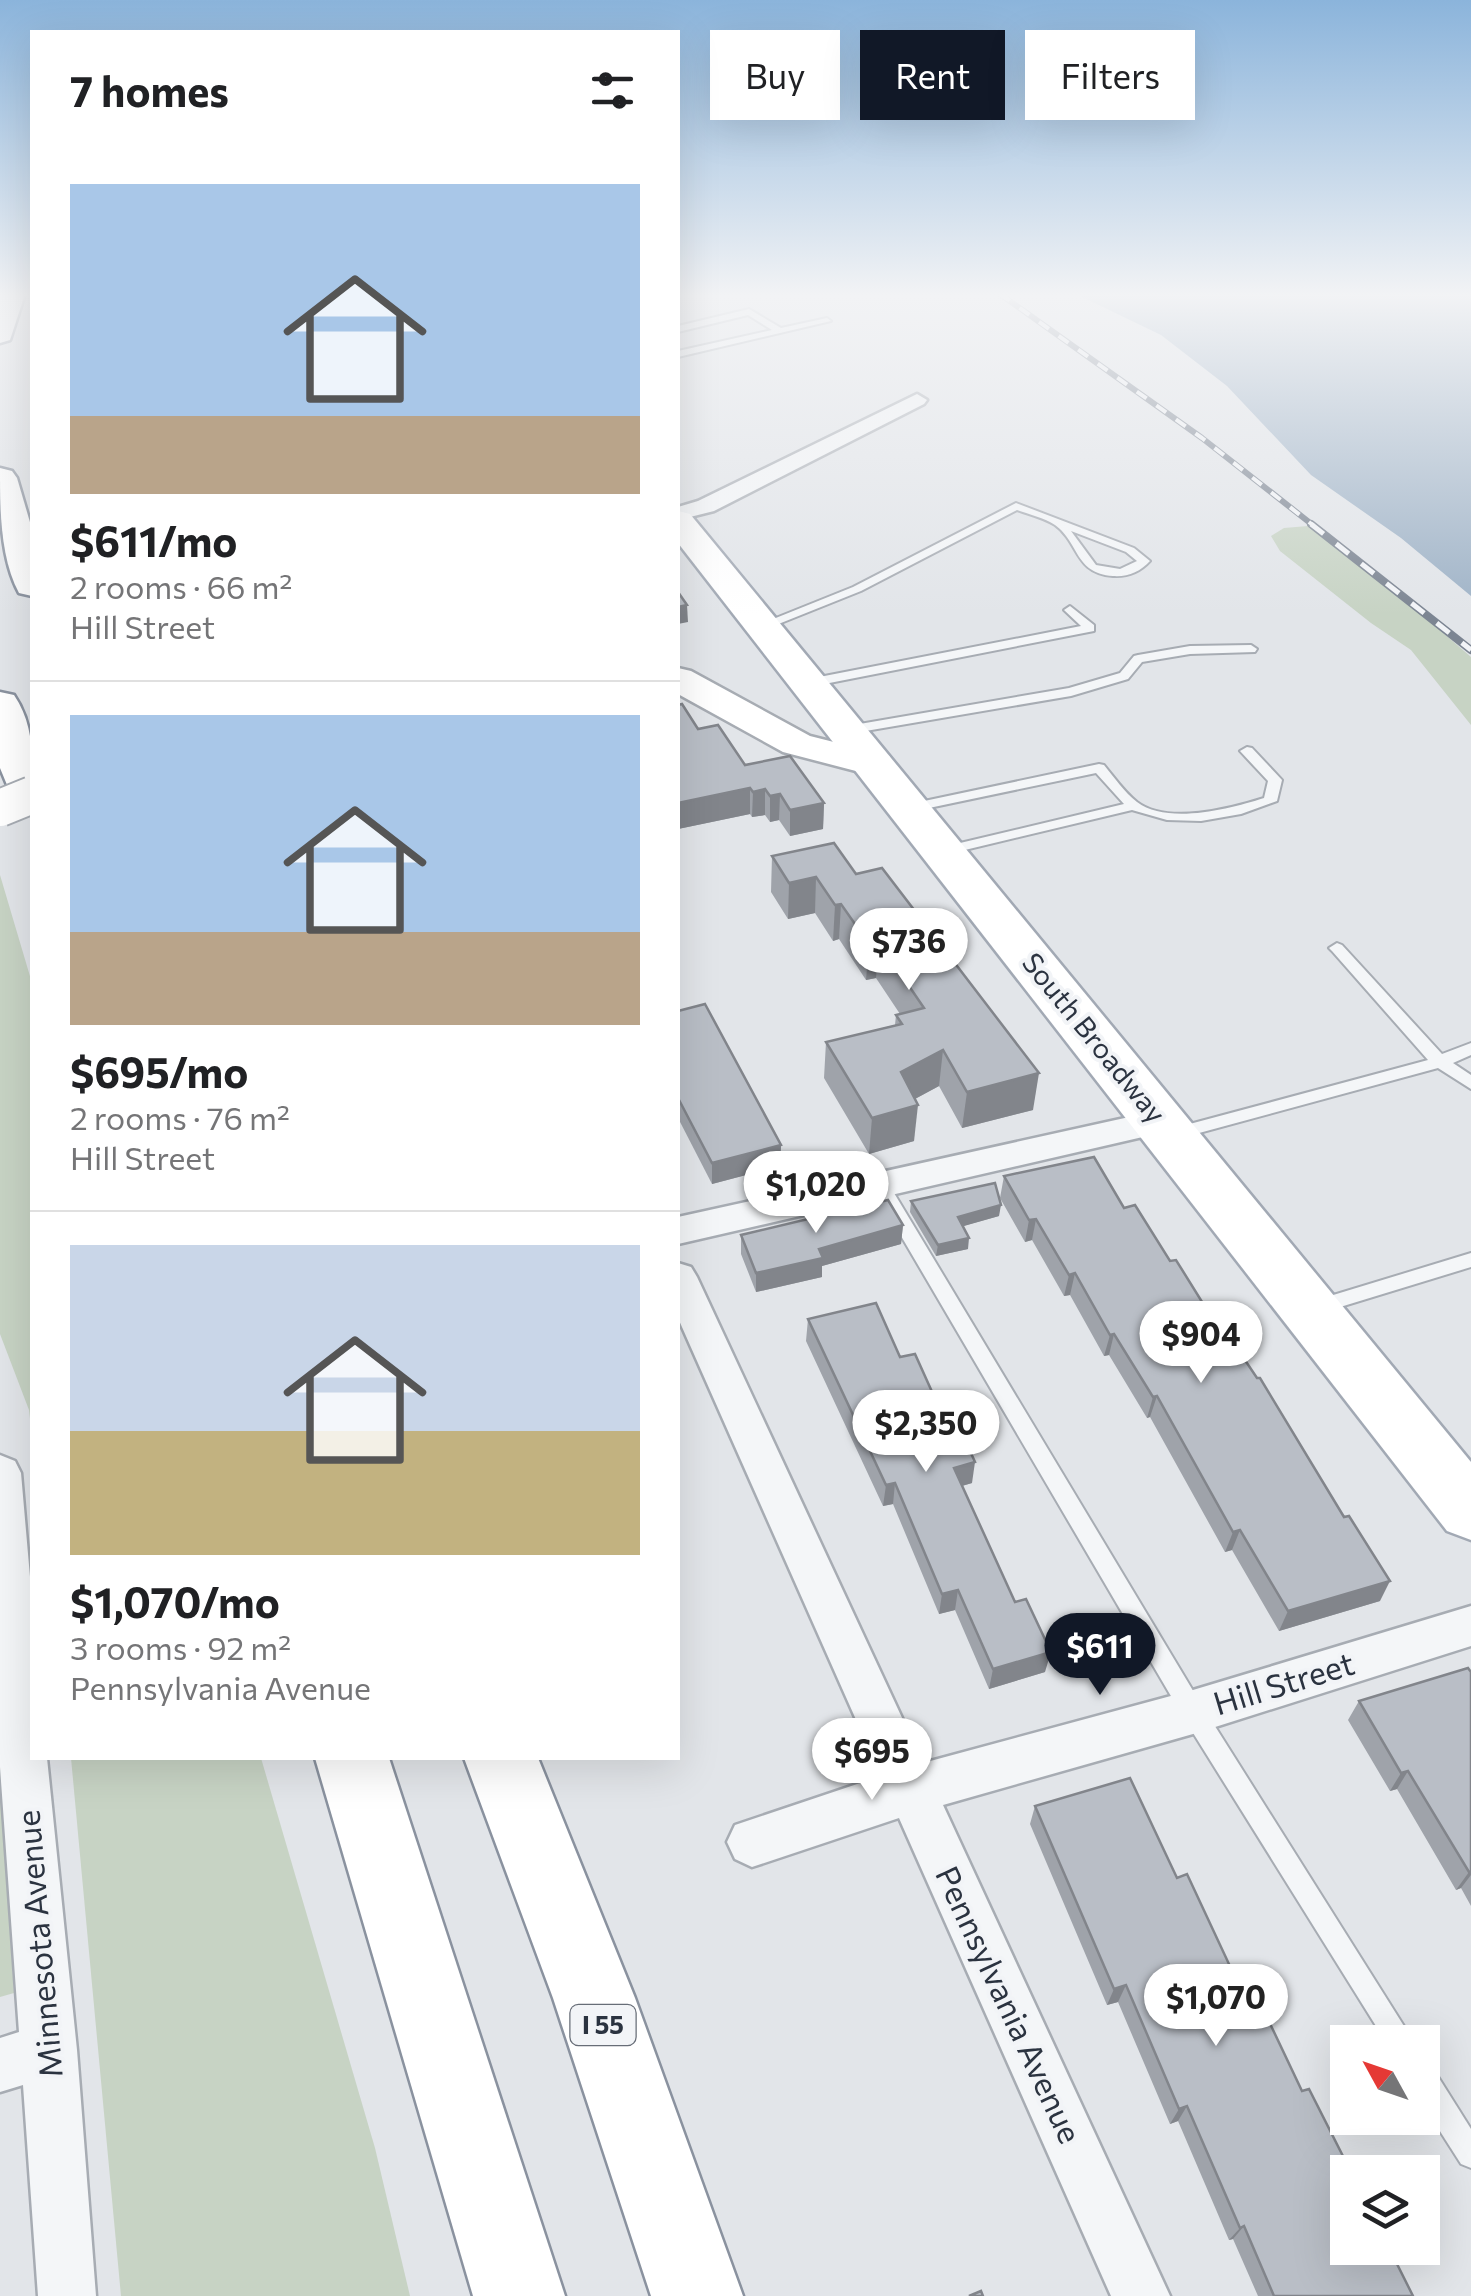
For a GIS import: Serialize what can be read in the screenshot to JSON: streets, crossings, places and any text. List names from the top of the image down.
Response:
{
  "streets": {
    "main road": ["South Broadway", "I 55"],
    "street": ["Hill Street", "Minnesota Avenue", "Pennsylvania Avenue"]
  },
  "crossings": [
    ["Hill Street", "Pennsylvania Avenue"]
  ],
  "north": "top left",
  "page": {
    "chip": ["Buy", "Rent", "Filters"],
    "heading": "7 homes",
    "list": [
      {
        "name": "$611/mo",
        "note": "2 rooms · 66 m² · Hill Street"
      },
      {
        "name": "$695/mo",
        "note": "2 rooms · 76 m² · Hill Street"
      },
      {
        "name": "$1,070/mo",
        "note": "3 rooms · 92 m² · Pennsylvania Avenue"
      }
    ],
    "price": [
      "$736",
      "$1,020",
      "$904",
      "$2,350",
      "$611",
      "$695",
      "$1,070"
    ]
  }
}
